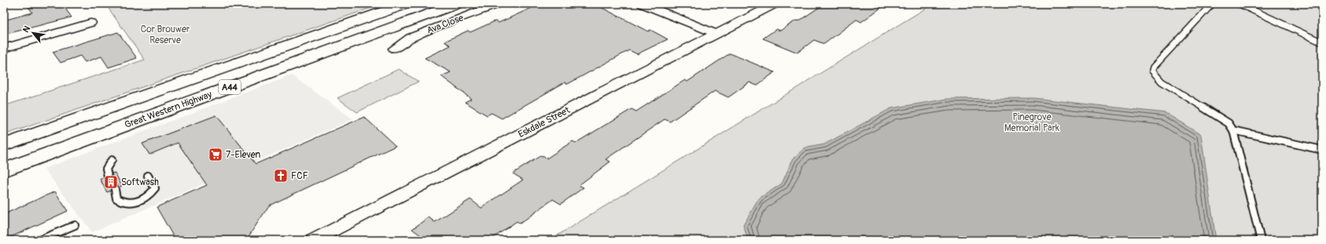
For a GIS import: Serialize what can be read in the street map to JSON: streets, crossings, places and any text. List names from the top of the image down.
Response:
{
  "streets": {
    "highway": ["A44", "Great Western Highway"],
    "street": ["Ava Close", "Eskdale Street"]
  },
  "parks": ["Cor Brouwer Reserve", "Pinegrove Memorial Park"],
  "places": {
    "supermarket": ["7-Eleven"],
    "church": ["FCF"],
    "building": ["Softwash"]
  },
  "north": "top left"
}
